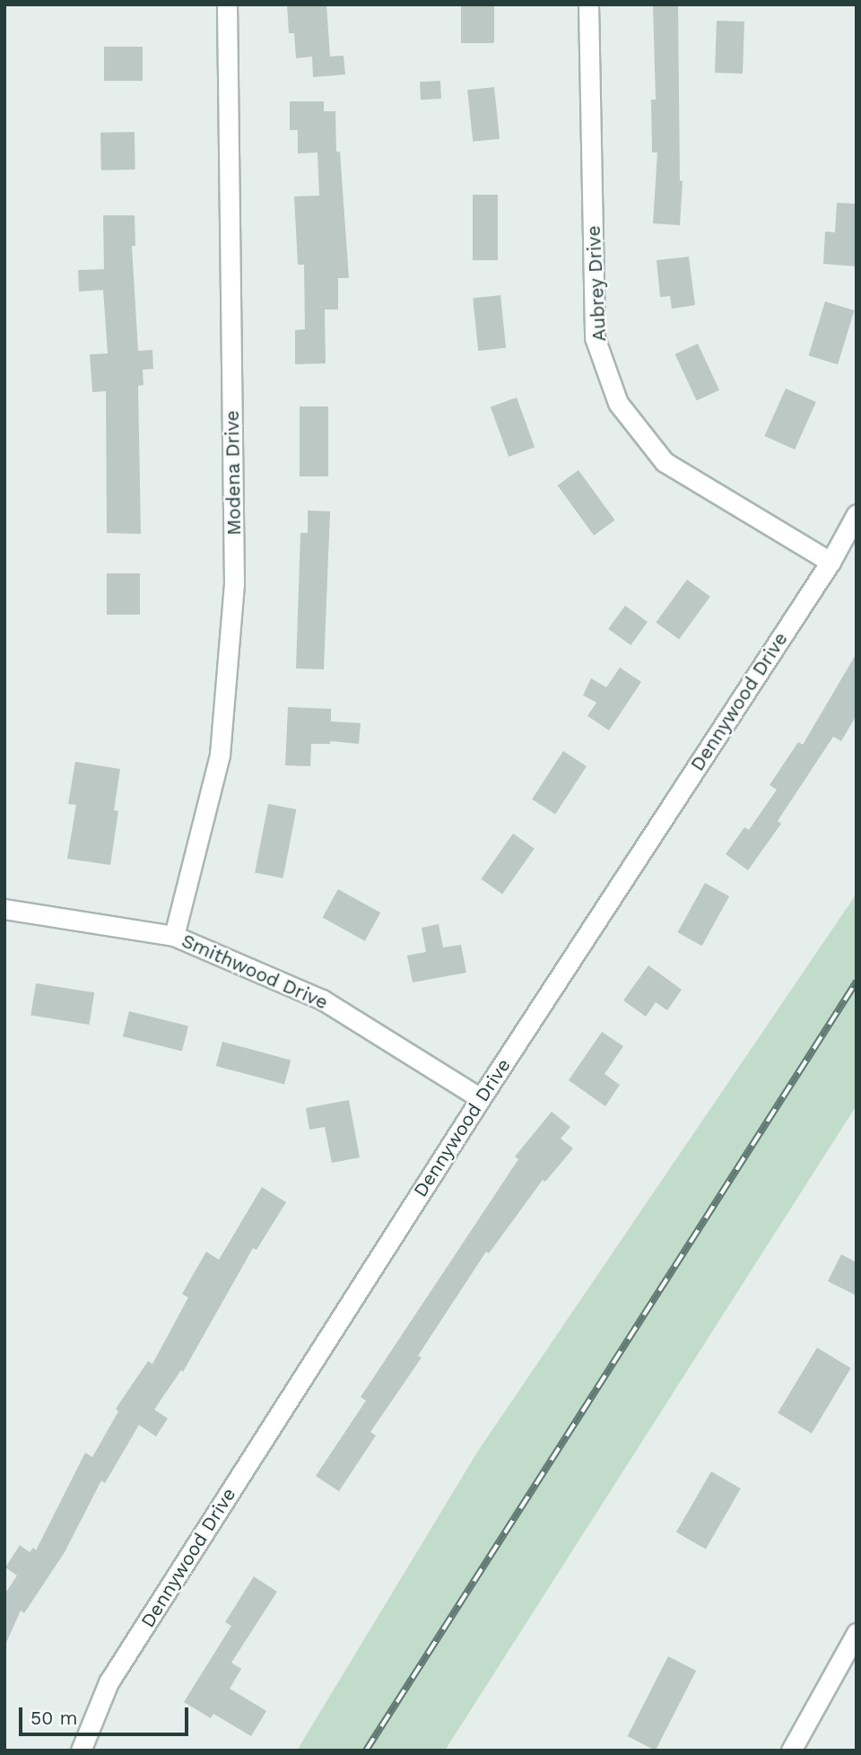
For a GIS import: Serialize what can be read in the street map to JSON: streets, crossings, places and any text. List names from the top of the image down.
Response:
{
  "streets": {
    "street": [
      "Aubrey Drive",
      "Modena Drive",
      "Dennywood Drive",
      "Smithwood Drive"
    ]
  },
  "crossings": [
    ["Aubrey Drive", "Dennywood Drive"],
    ["Modena Drive", "Smithwood Drive"],
    ["Dennywood Drive", "Smithwood Drive"]
  ],
  "scale_bar": "50 m"
}
